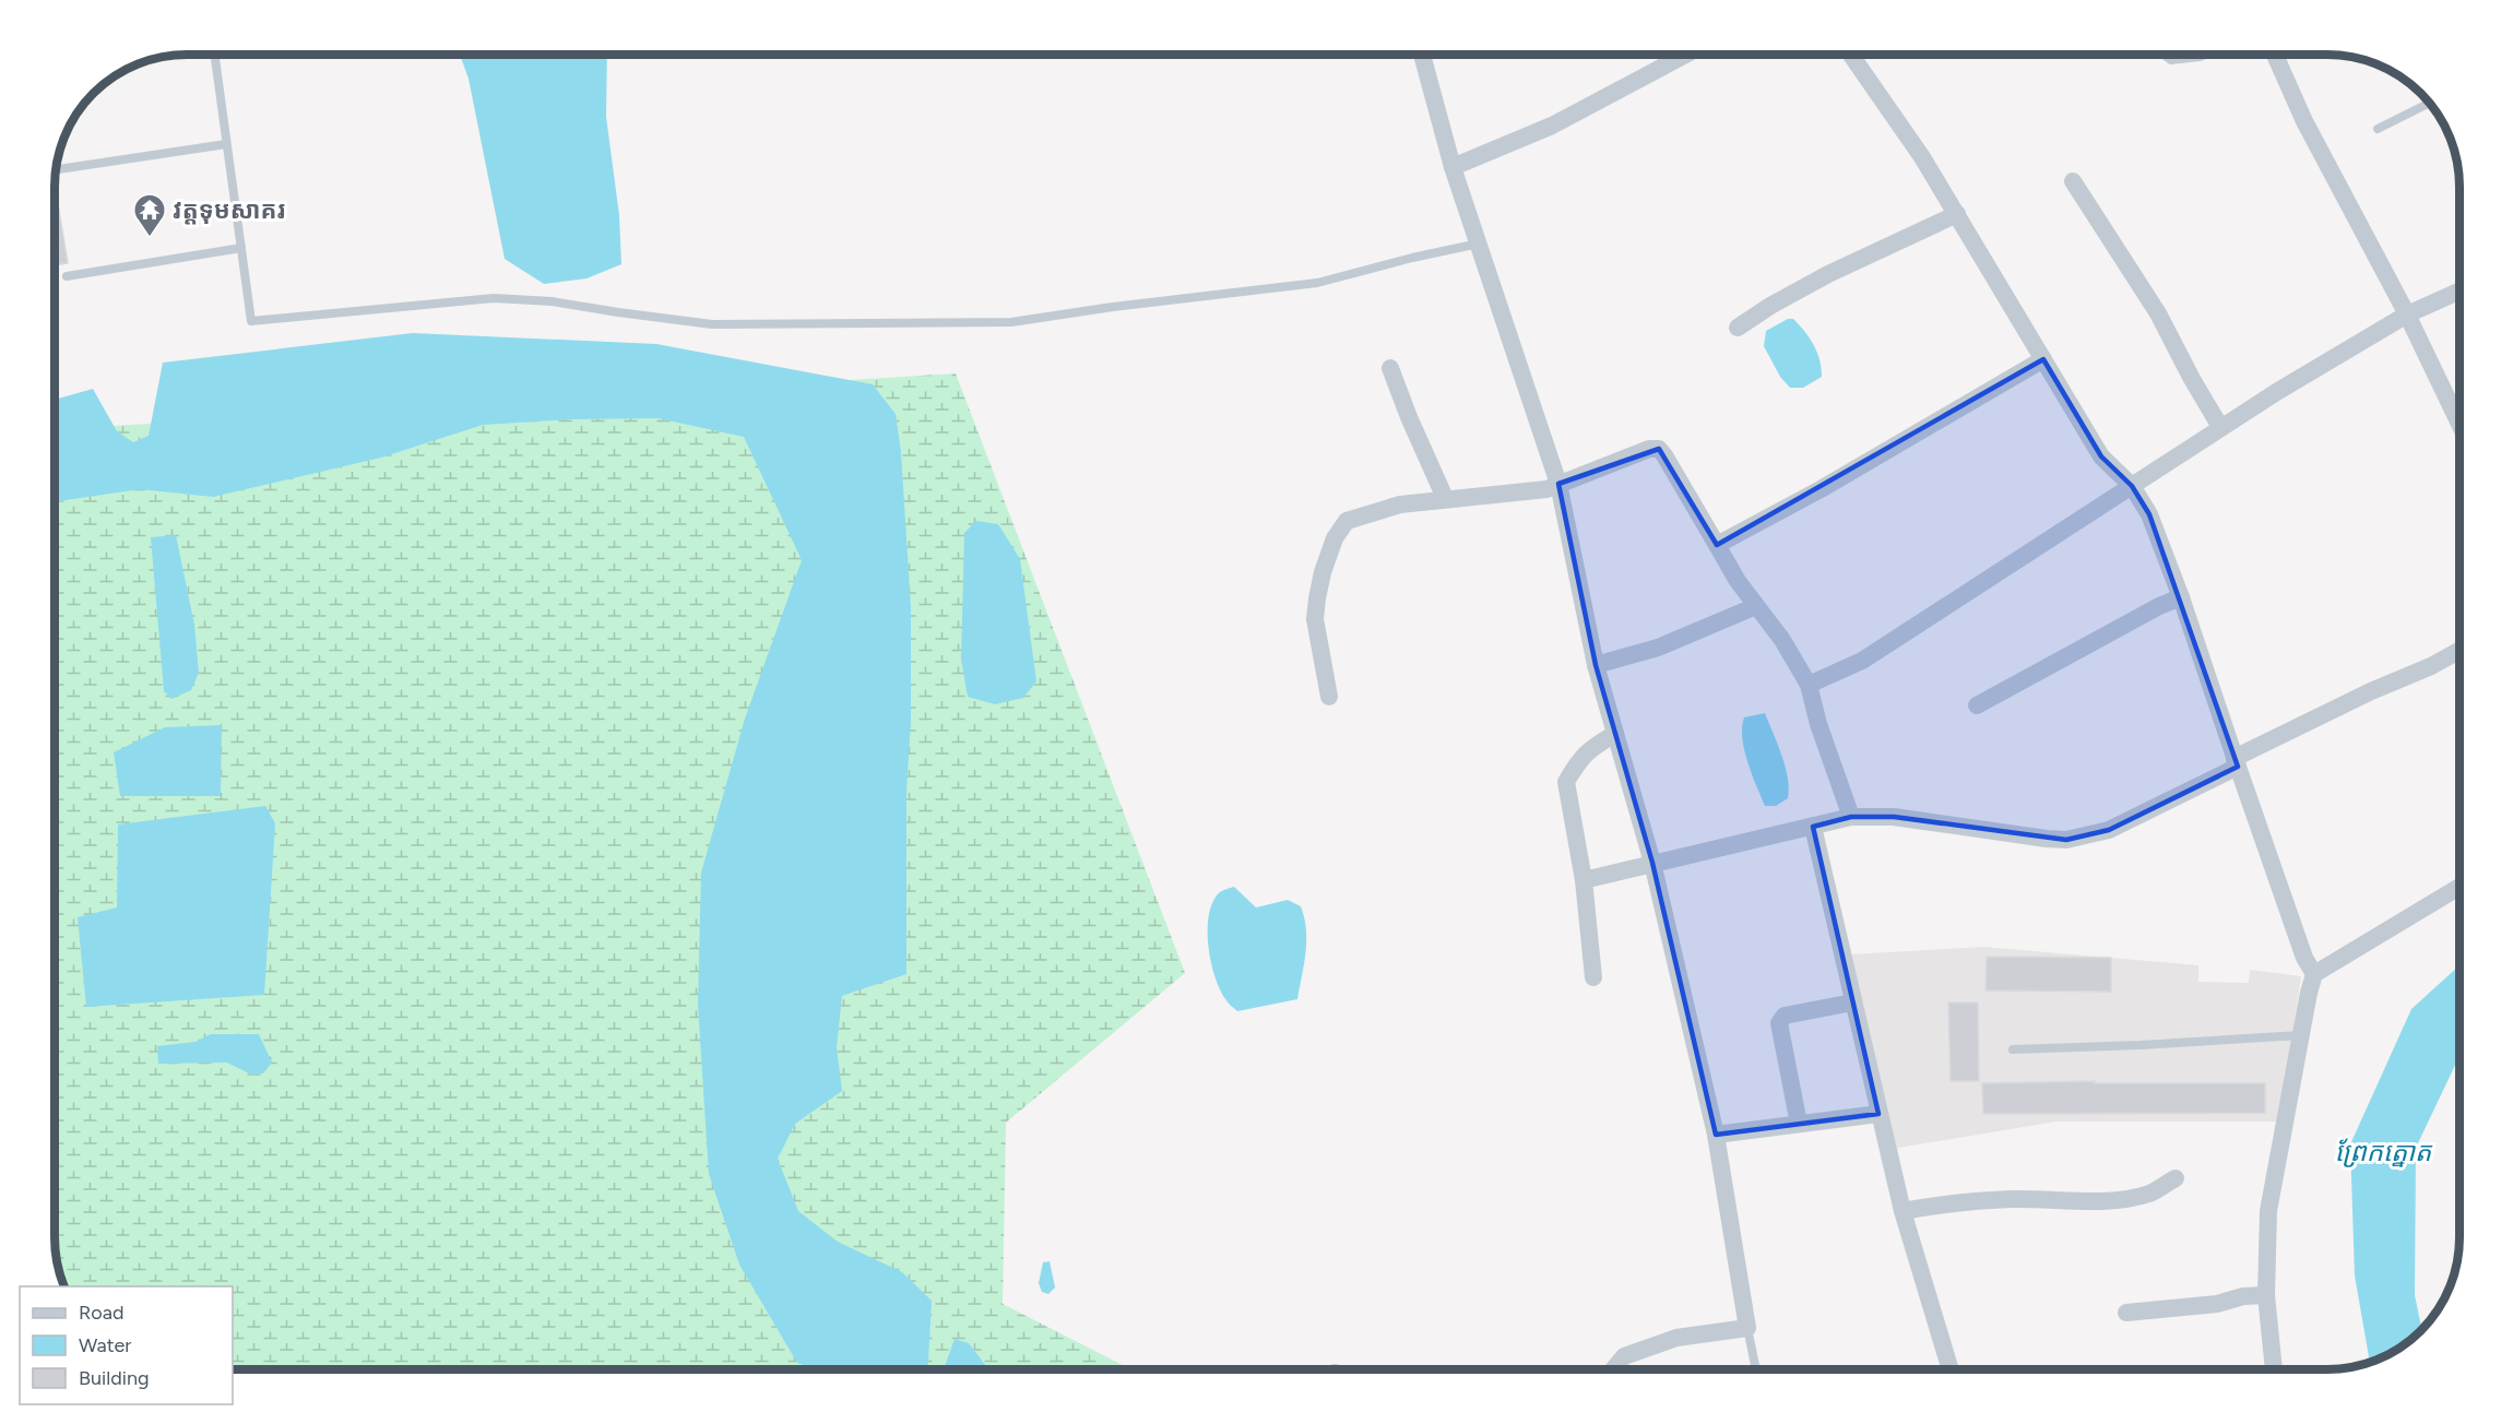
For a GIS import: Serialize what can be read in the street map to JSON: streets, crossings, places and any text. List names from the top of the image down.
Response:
{
  "water": ["ព្រែកត្នោត"],
  "places": {
    "temple": ["វត្តទុមសាគរ"]
  },
  "legend": ["Road", "Water", "Building"]
}
